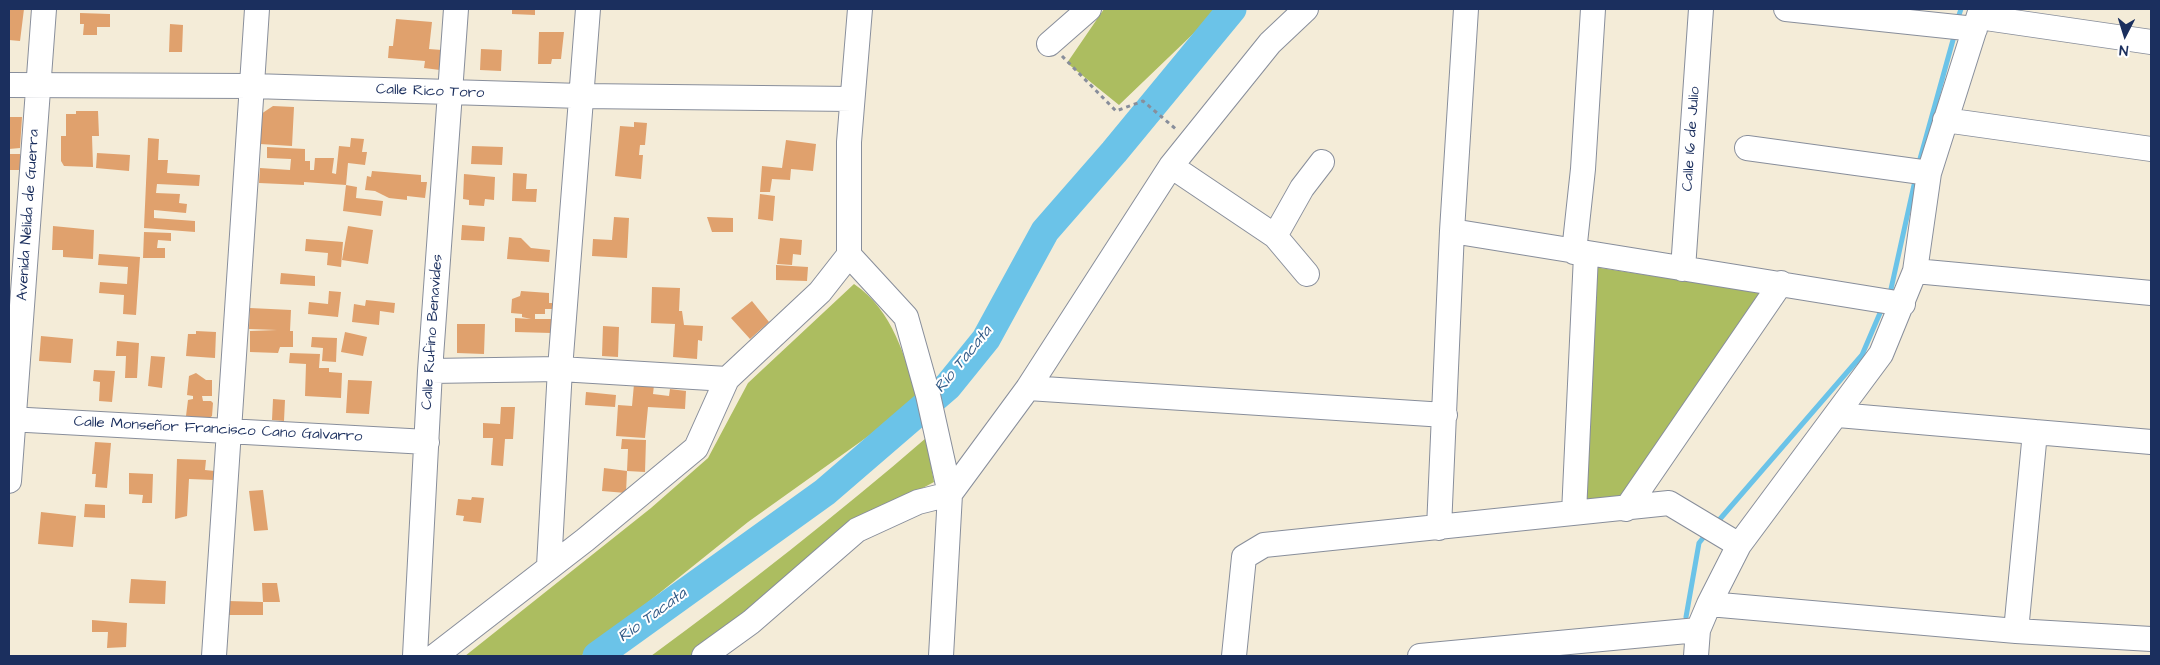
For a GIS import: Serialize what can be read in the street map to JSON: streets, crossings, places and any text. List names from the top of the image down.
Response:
{
  "streets": {
    "street": [
      "Calle Rico Toro",
      "Calle 16 de Julio",
      "Avenida Nélida de Guerra",
      "Calle Rufino Benavides",
      "Calle Monseñor Francisco Cano Galvarro"
    ]
  },
  "crossings": [
    ["Calle Rico Toro", "Avenida Nélida de Guerra"],
    ["Calle Rico Toro", "Calle Rufino Benavides"],
    ["Avenida Nélida de Guerra", "Calle Monseñor Francisco Cano Galvarro"],
    ["Calle Rufino Benavides", "Calle Monseñor Francisco Cano Galvarro"]
  ],
  "water": ["Río Tacata"],
  "north": "bottom"
}
